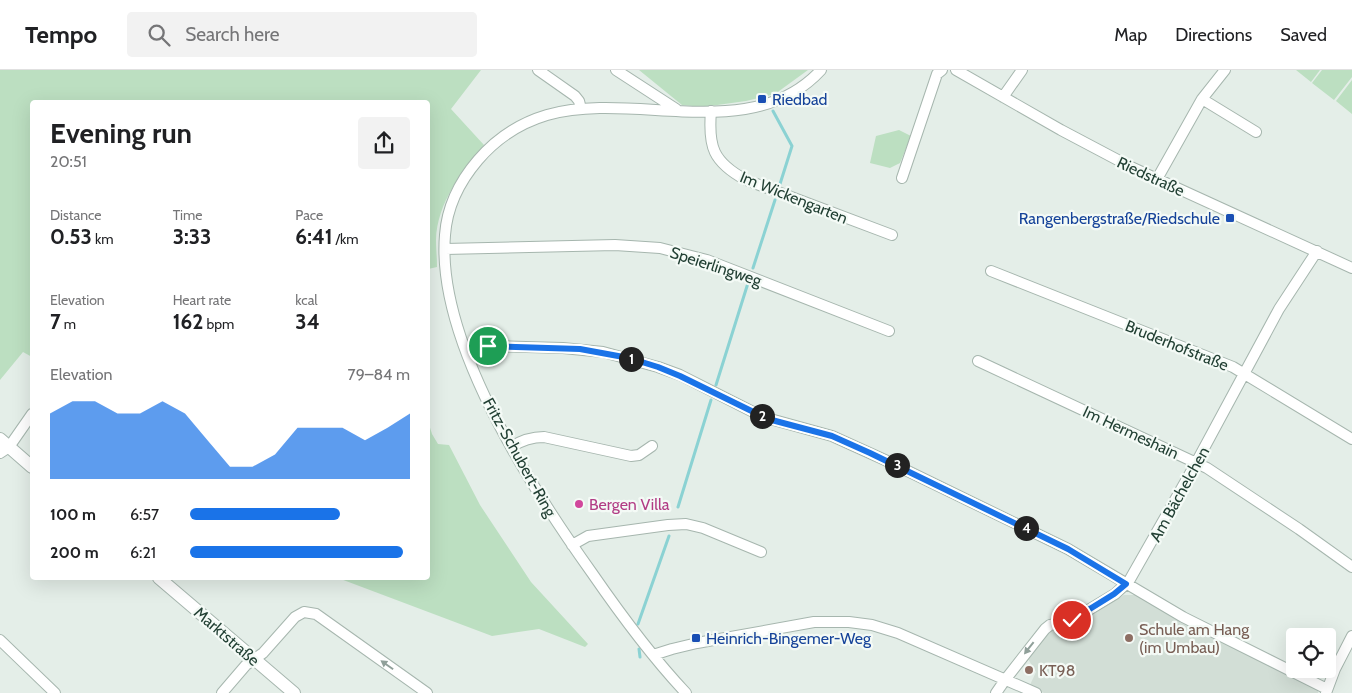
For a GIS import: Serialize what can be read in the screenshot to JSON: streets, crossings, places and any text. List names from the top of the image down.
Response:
{
  "streets": {
    "street": [
      "Riedstraße",
      "Im Wickengarten",
      "Speierlingweg",
      "Bruderhofstraße",
      "Im Hermeshain",
      "Fritz-Schubert-Ring",
      "Am Bächelchen",
      "Marktstraße"
    ]
  },
  "crossings": [
    ["Riedstraße", "Am Bächelchen"],
    ["Im Wickengarten", "Fritz-Schubert-Ring"],
    ["Speierlingweg", "Fritz-Schubert-Ring"],
    ["Bruderhofstraße", "Am Bächelchen"],
    ["Im Hermeshain", "Am Bächelchen"]
  ],
  "places": {
    "transit": ["Riedbad", "Rangenbergstraße/Riedschule", "Heinrich-Bingemer-Weg"],
    "other": ["Bergen Villa", "Schule am Hang (im Umbau)", "KT98"]
  },
  "page": {
    "header": "Tempo",
    "search": "Search here",
    "nav": ["Map", "Directions", "Saved"],
    "heading": ["Evening run", "20:51"],
    "stats": [
      ["Distance", "0.53 km"],
      ["Time", "3:33"],
      ["Pace", "6:41 /km"],
      ["Elevation", "7 m"],
      ["Heart rate", "162 bpm"],
      ["kcal", "34"]
    ],
    "pins": [
      "1",
      "2",
      "3",
      "4"
    ],
    "chart": ["Elevation", "79–84 m"],
    "list": [
      {
        "name": "100 m",
        "note": "6:57"
      },
      {
        "name": "200 m",
        "note": "6:21"
      }
    ]
  }
}
